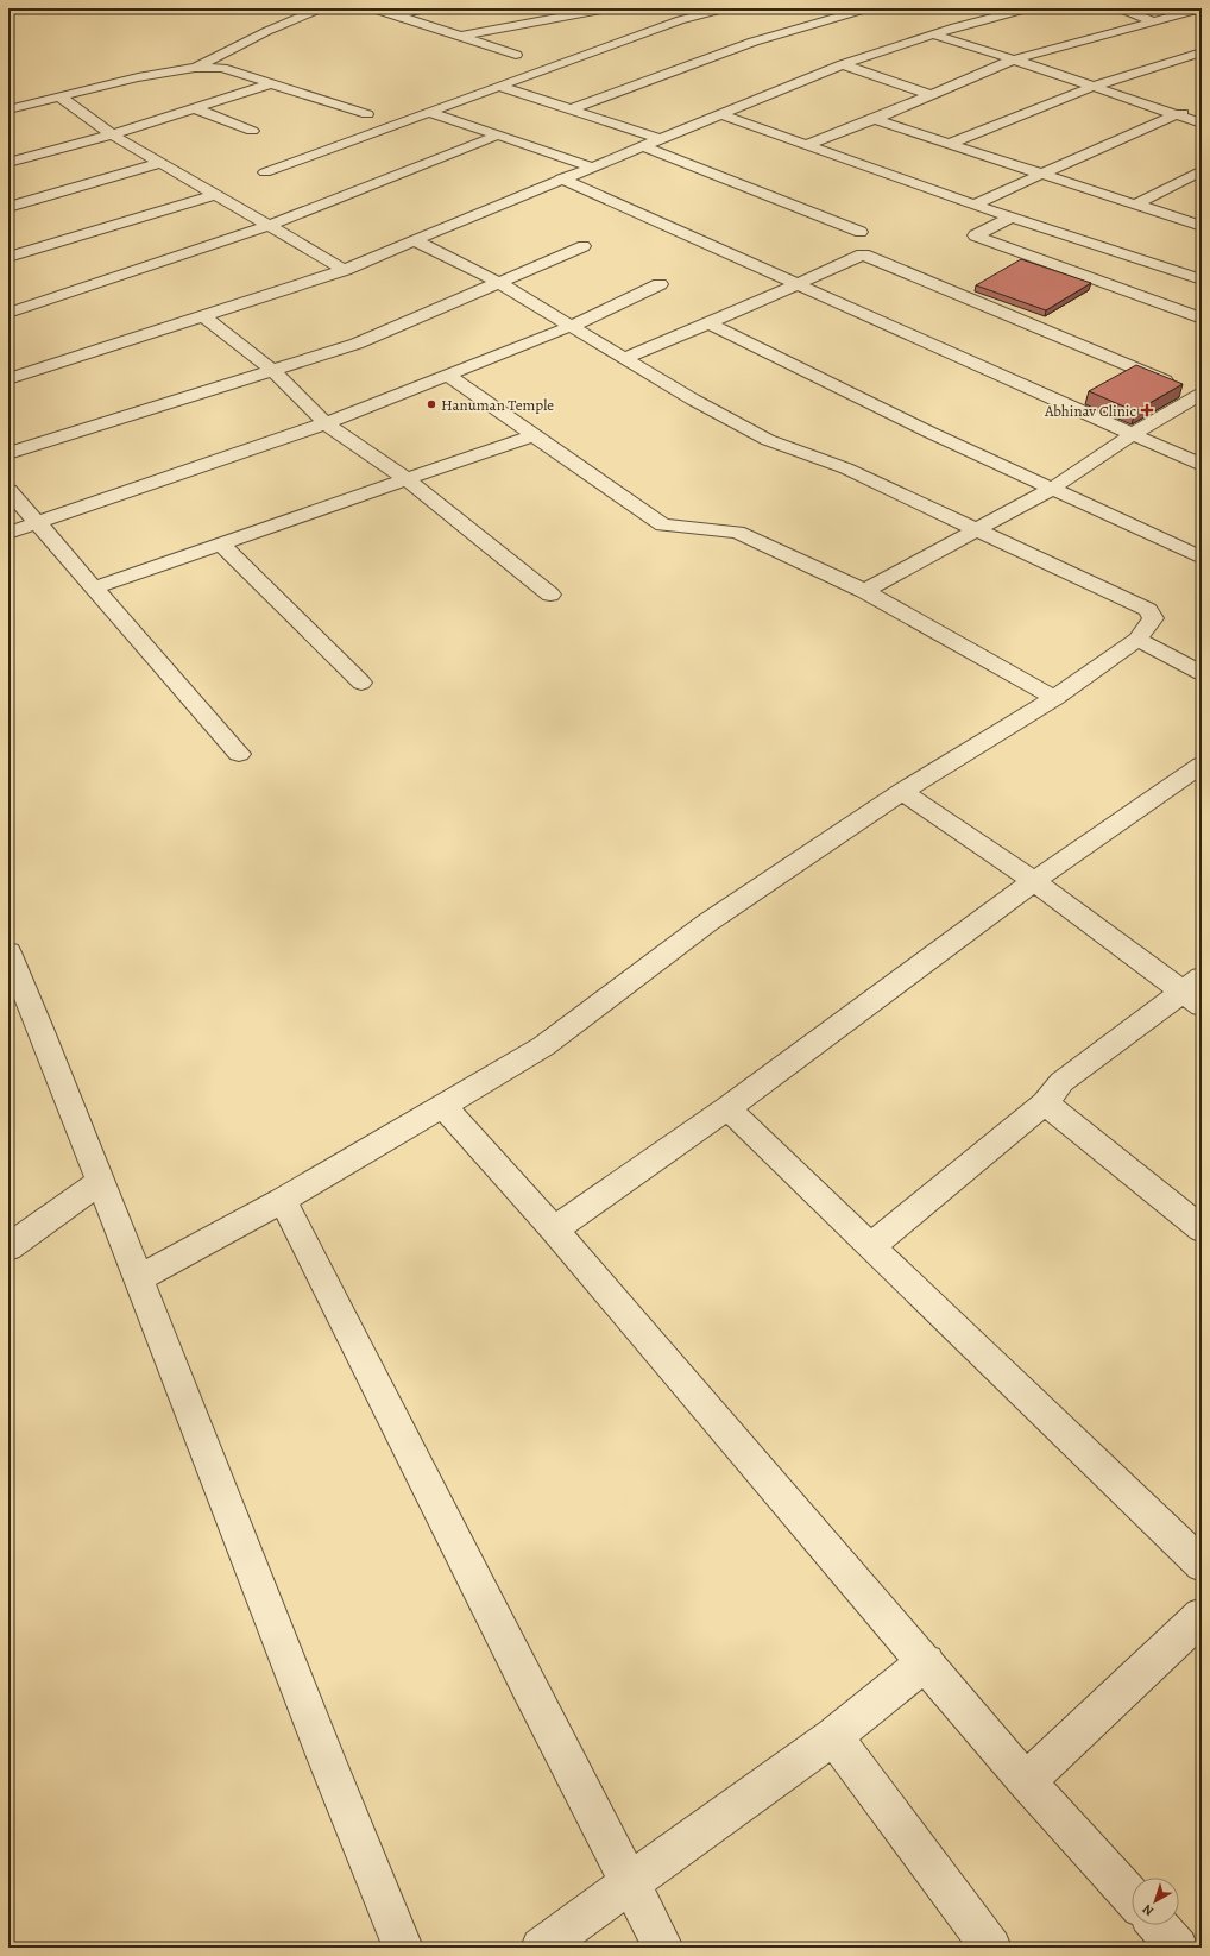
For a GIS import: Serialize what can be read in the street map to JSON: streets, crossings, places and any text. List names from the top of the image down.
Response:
{
  "places": {
    "other": ["Hanuman Temple"],
    "health": ["Abhinav Clinic"]
  },
  "north": "bottom left"
}
